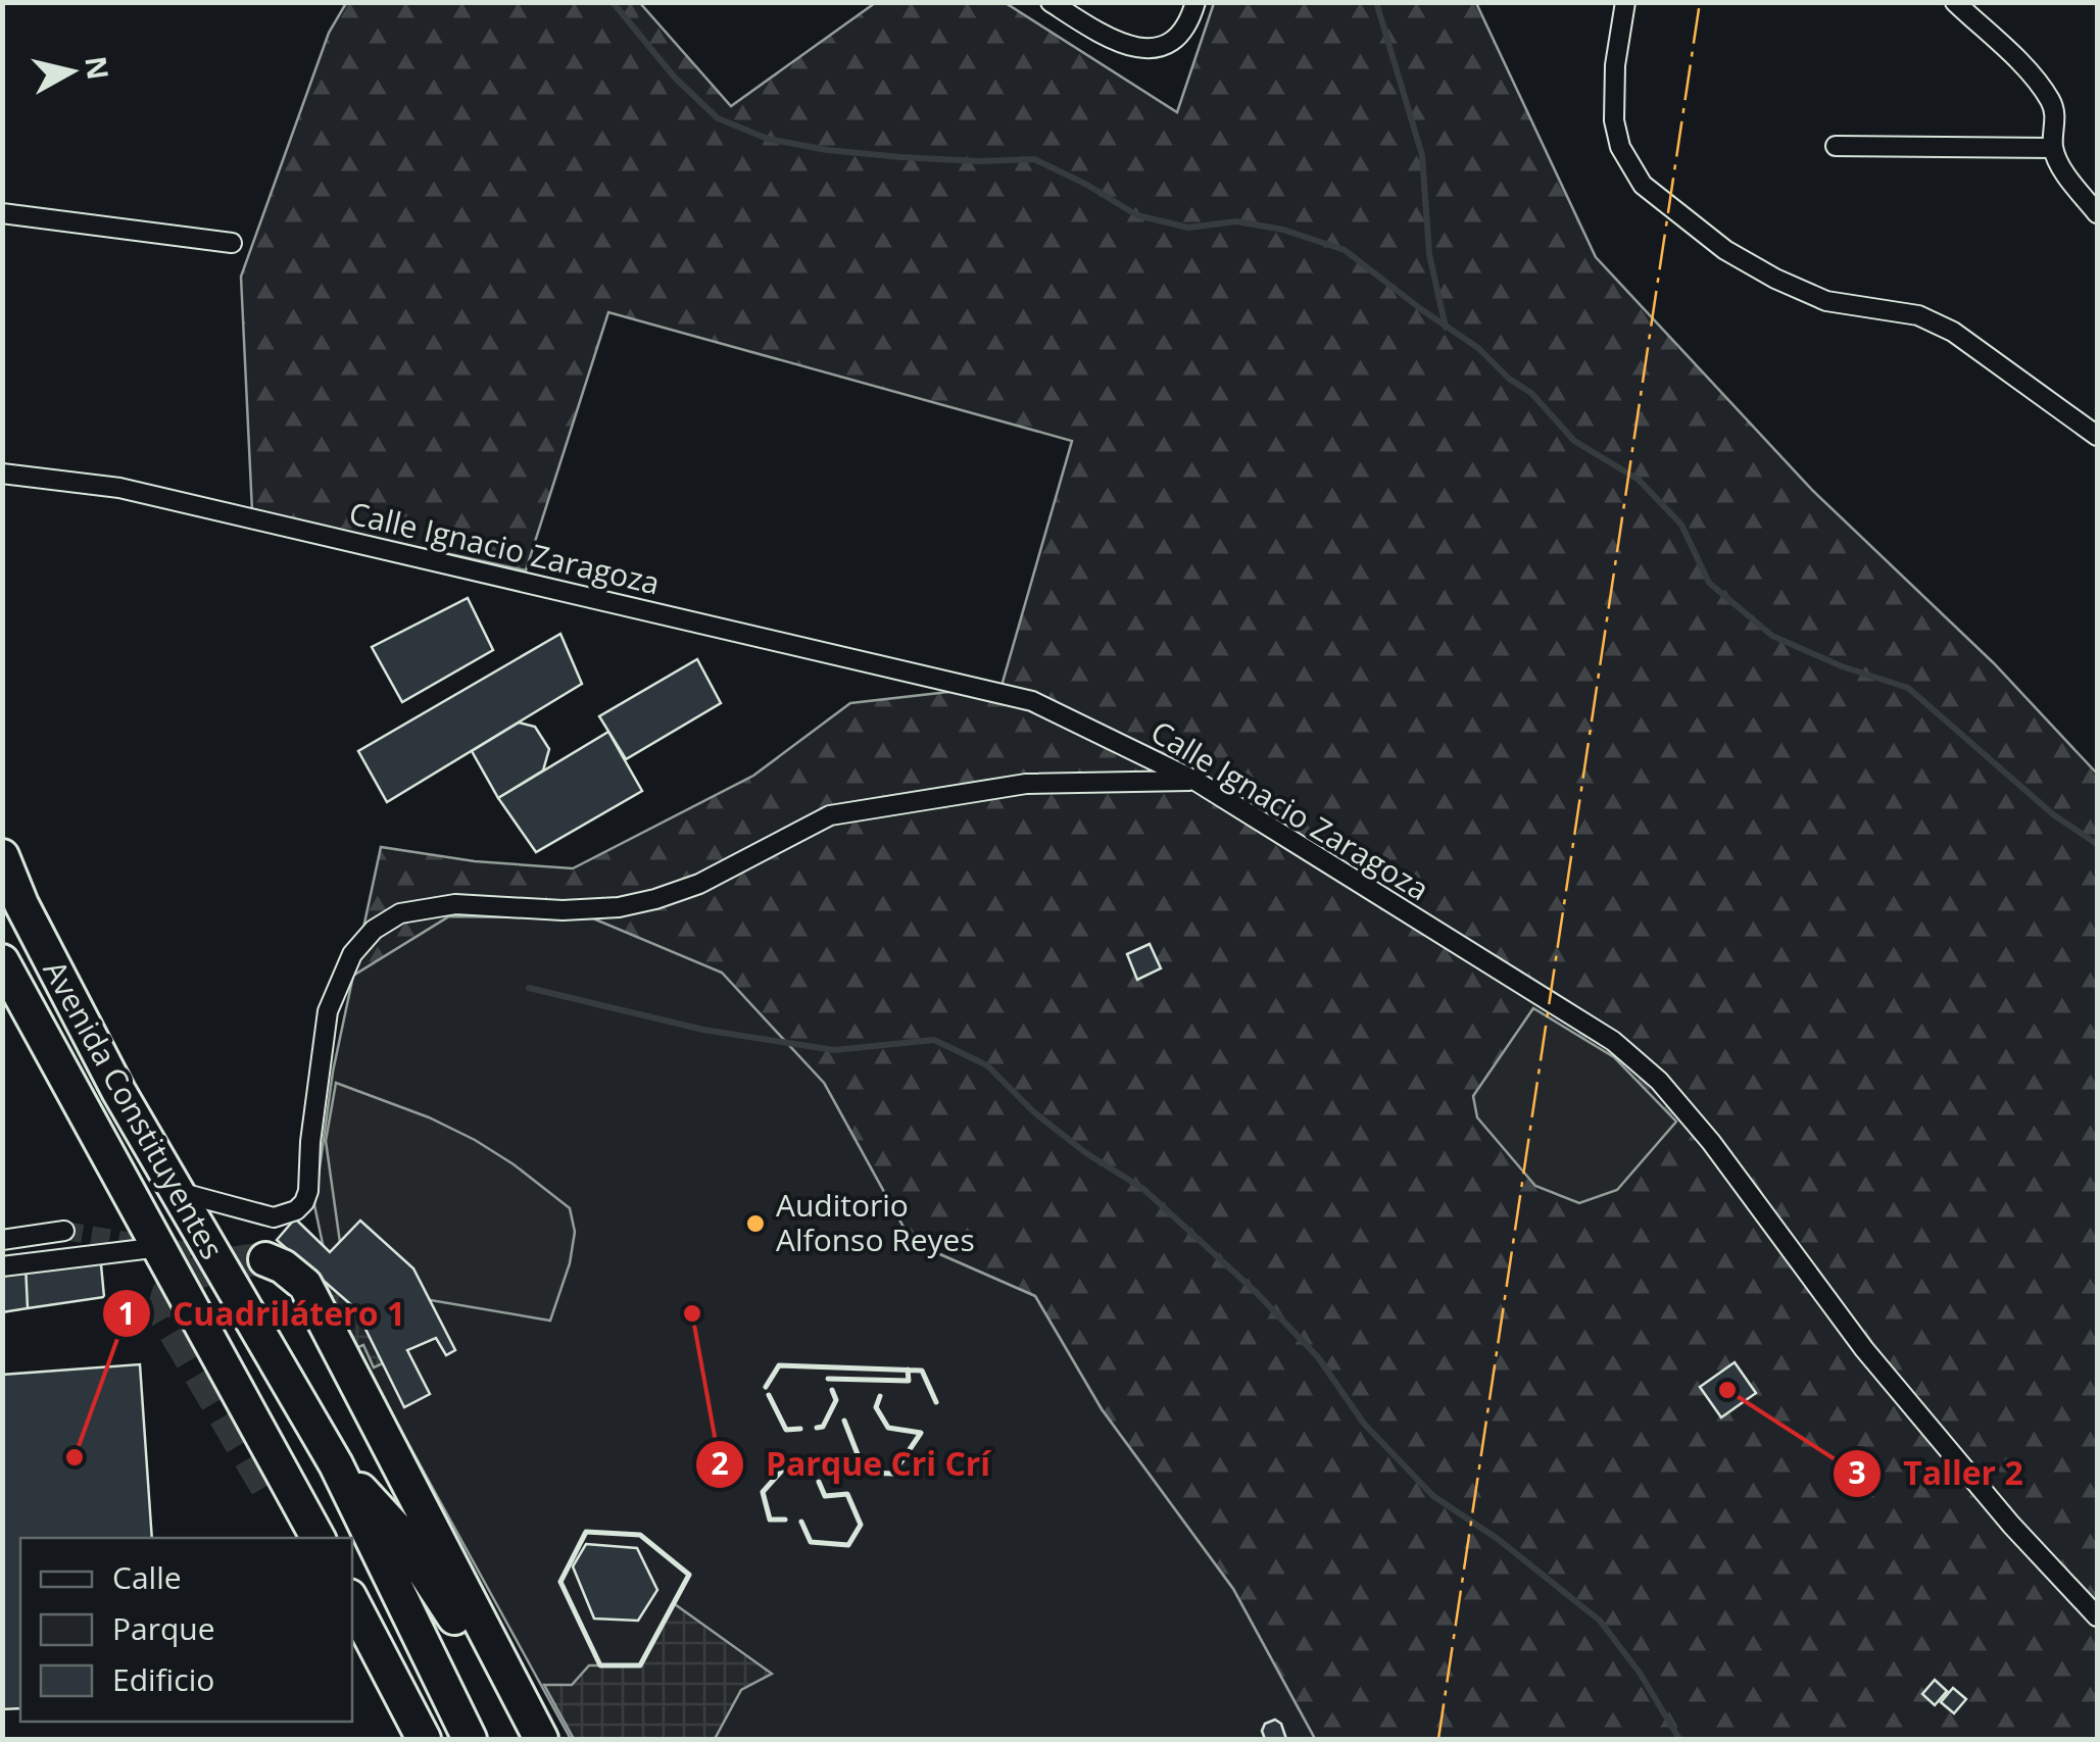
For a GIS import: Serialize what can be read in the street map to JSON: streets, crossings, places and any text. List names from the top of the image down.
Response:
{
  "streets": {
    "highway": ["Avenida Constituyentes"],
    "street": ["Calle Ignacio Zaragoza"]
  },
  "places": [
    "Auditorio Alfonso Reyes",
    "Parque Cri Crí",
    "Taller 2",
    "Cuadrilátero 1"
  ],
  "legend": ["Calle", "Parque", "Edificio"],
  "north": "right"
}
